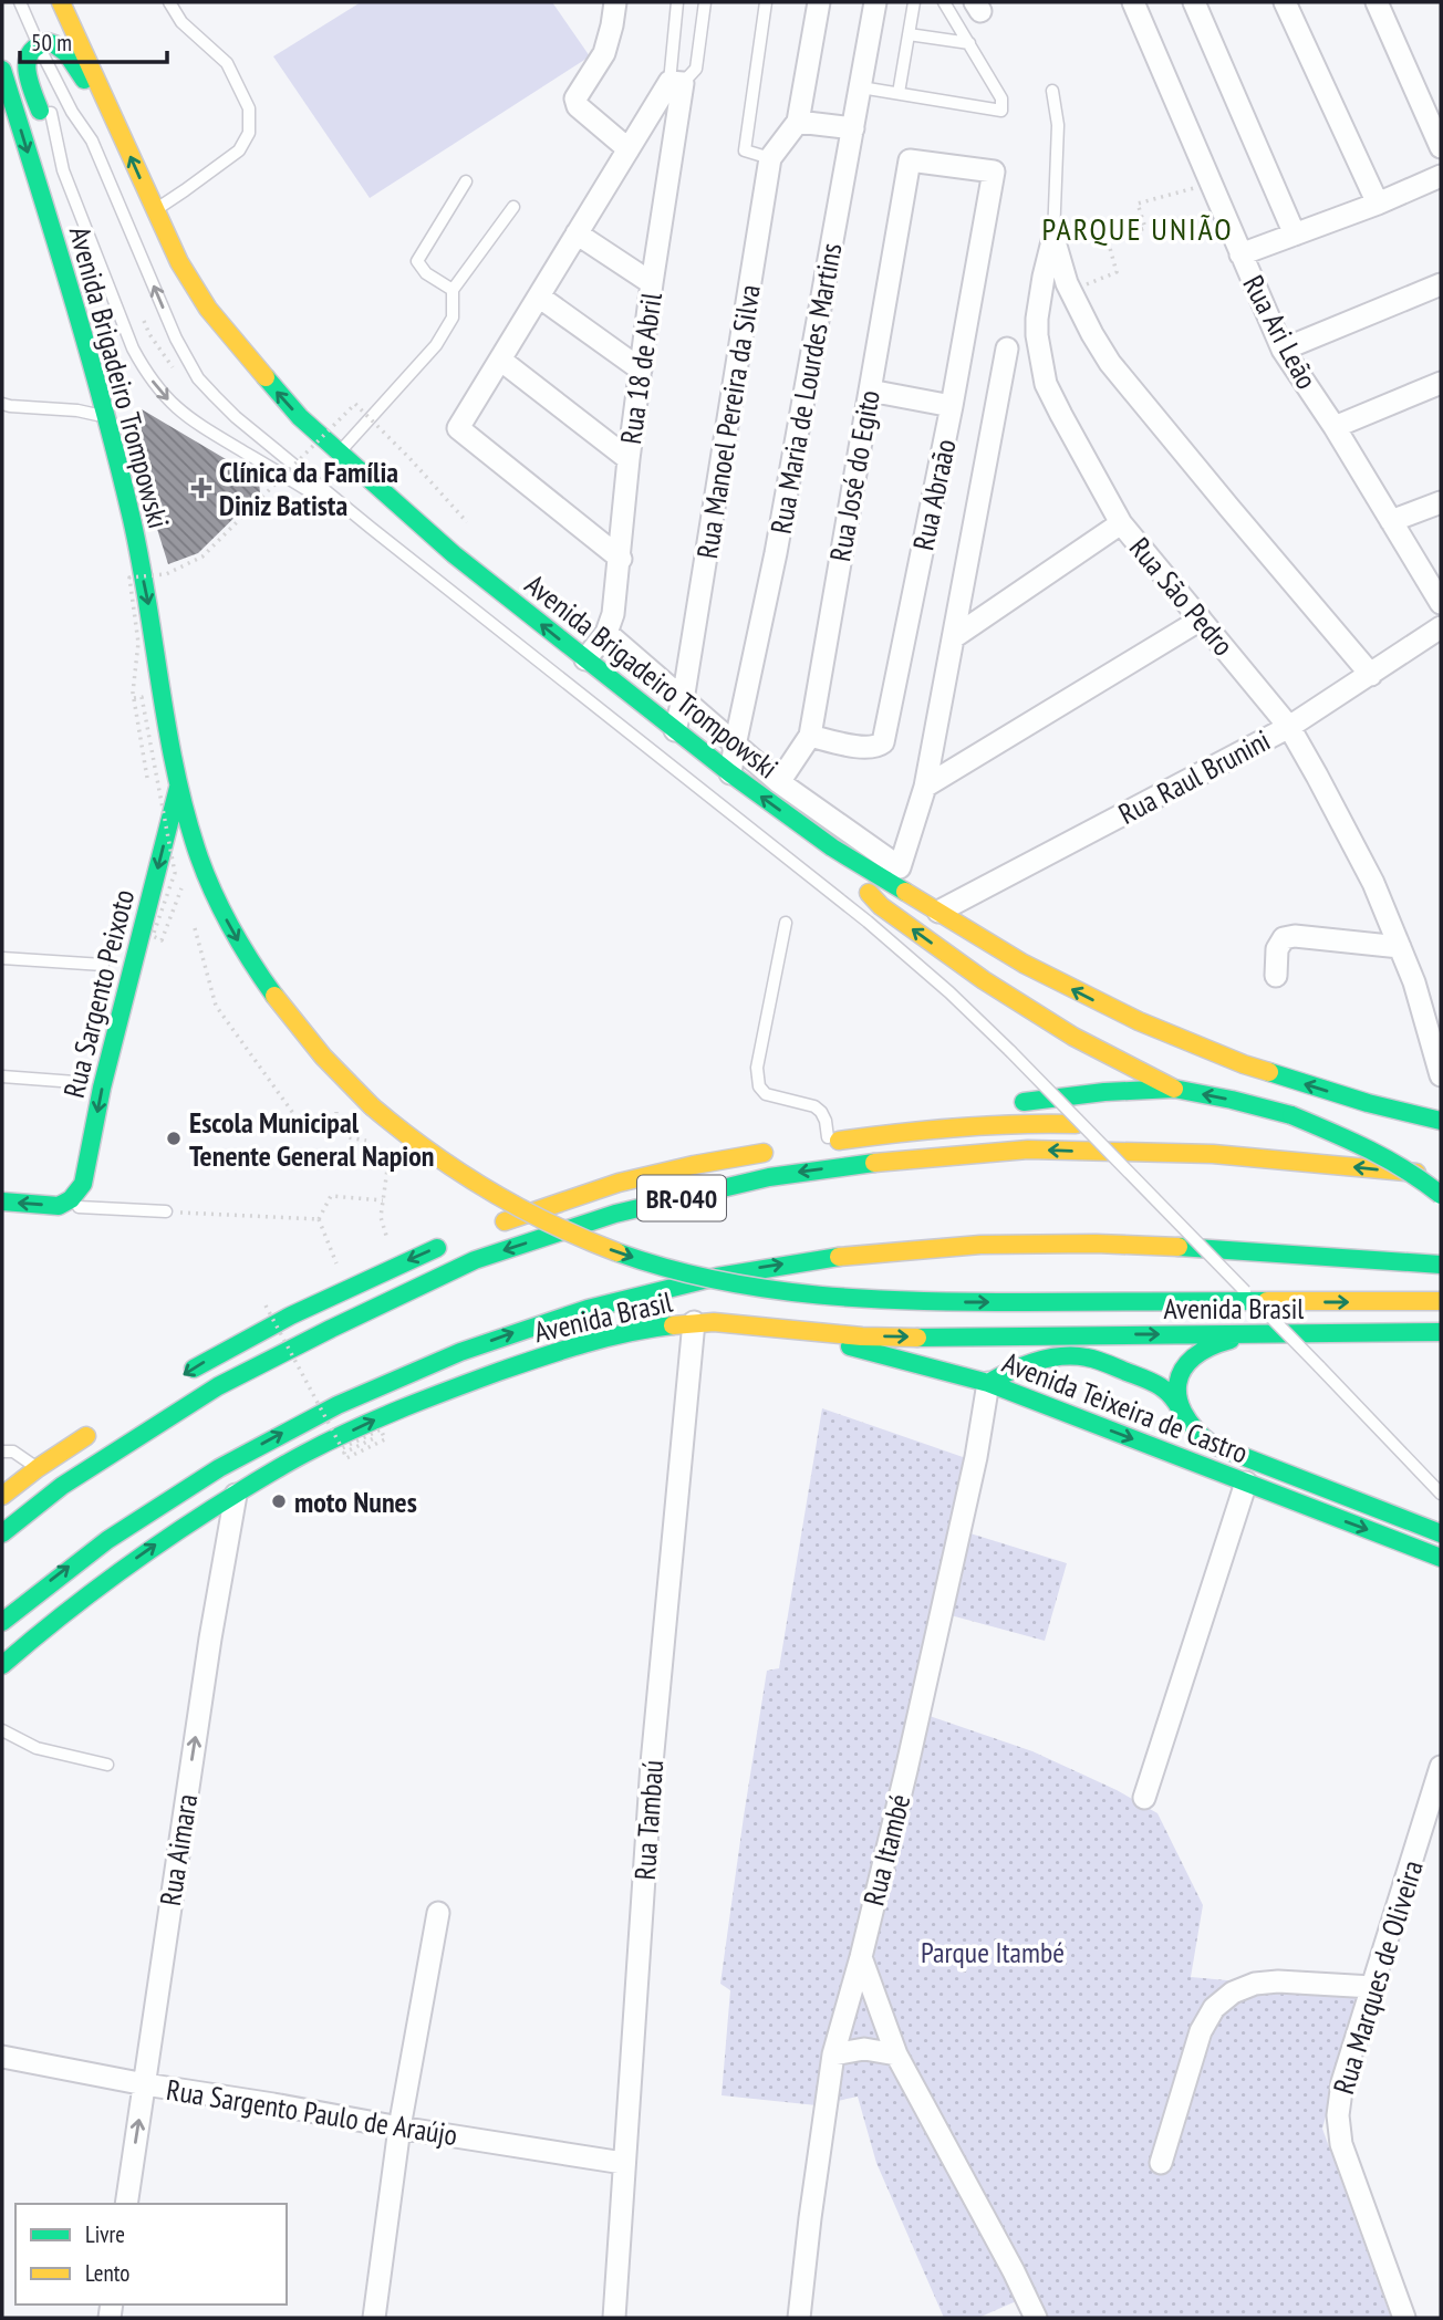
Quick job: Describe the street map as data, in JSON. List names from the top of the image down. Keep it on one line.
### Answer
{"streets":{"main road":["Avenida Brigadeiro Trompowski","Rua Sargento Peixoto","BR-040","Avenida Brasil","Avenida Teixeira de Castro"],"street":["Rua Ari Leão","Rua 18 de Abril","Rua Maria de Lourdes Martins","Rua Manoel Pereira da Silva","Rua José do Egito","Rua Abraão","Rua São Pedro","Rua Raul Brunini","Rua Tambaú","Rua Aimara","Rua Itambé","Rua Marques de Oliveira","Rua Sargento Paulo de Araújo"]},"crossings":[["Rua 18 de Abril","Avenida Brigadeiro Trompowski"],["Avenida Brigadeiro Trompowski","Rua Maria de Lourdes Martins"],["Avenida Brigadeiro Trompowski","Rua Manoel Pereira da Silva"],["Avenida Brigadeiro Trompowski","Rua Raul Brunini"],["Avenida Brigadeiro Trompowski","Rua Sargento Peixoto"],["Rua José do Egito","Rua Abraão"],["Rua São Pedro","Rua Raul Brunini"],["Avenida Brasil","Avenida Teixeira de Castro"],["Avenida Brasil","Rua Tambaú"],["Avenida Brasil","Rua Aimara"],["Avenida Teixeira de Castro","Rua Itambé"],["Rua Tambaú","Rua Sargento Paulo de Araújo"],["Rua Aimara","Rua Sargento Paulo de Araújo"]],"one_way":["Rua Sargento Peixoto","Rua Aimara"],"districts":["PARQUE UNIÃO"],"parks":["Parque Itambé"],"places":{"health":["Clínica da Família Diniz Batista"],"other":["Escola Municipal Tenente General Napion","moto Nunes"]},"legend":["Livre","Lento"],"scale_bar":"50 m"}
